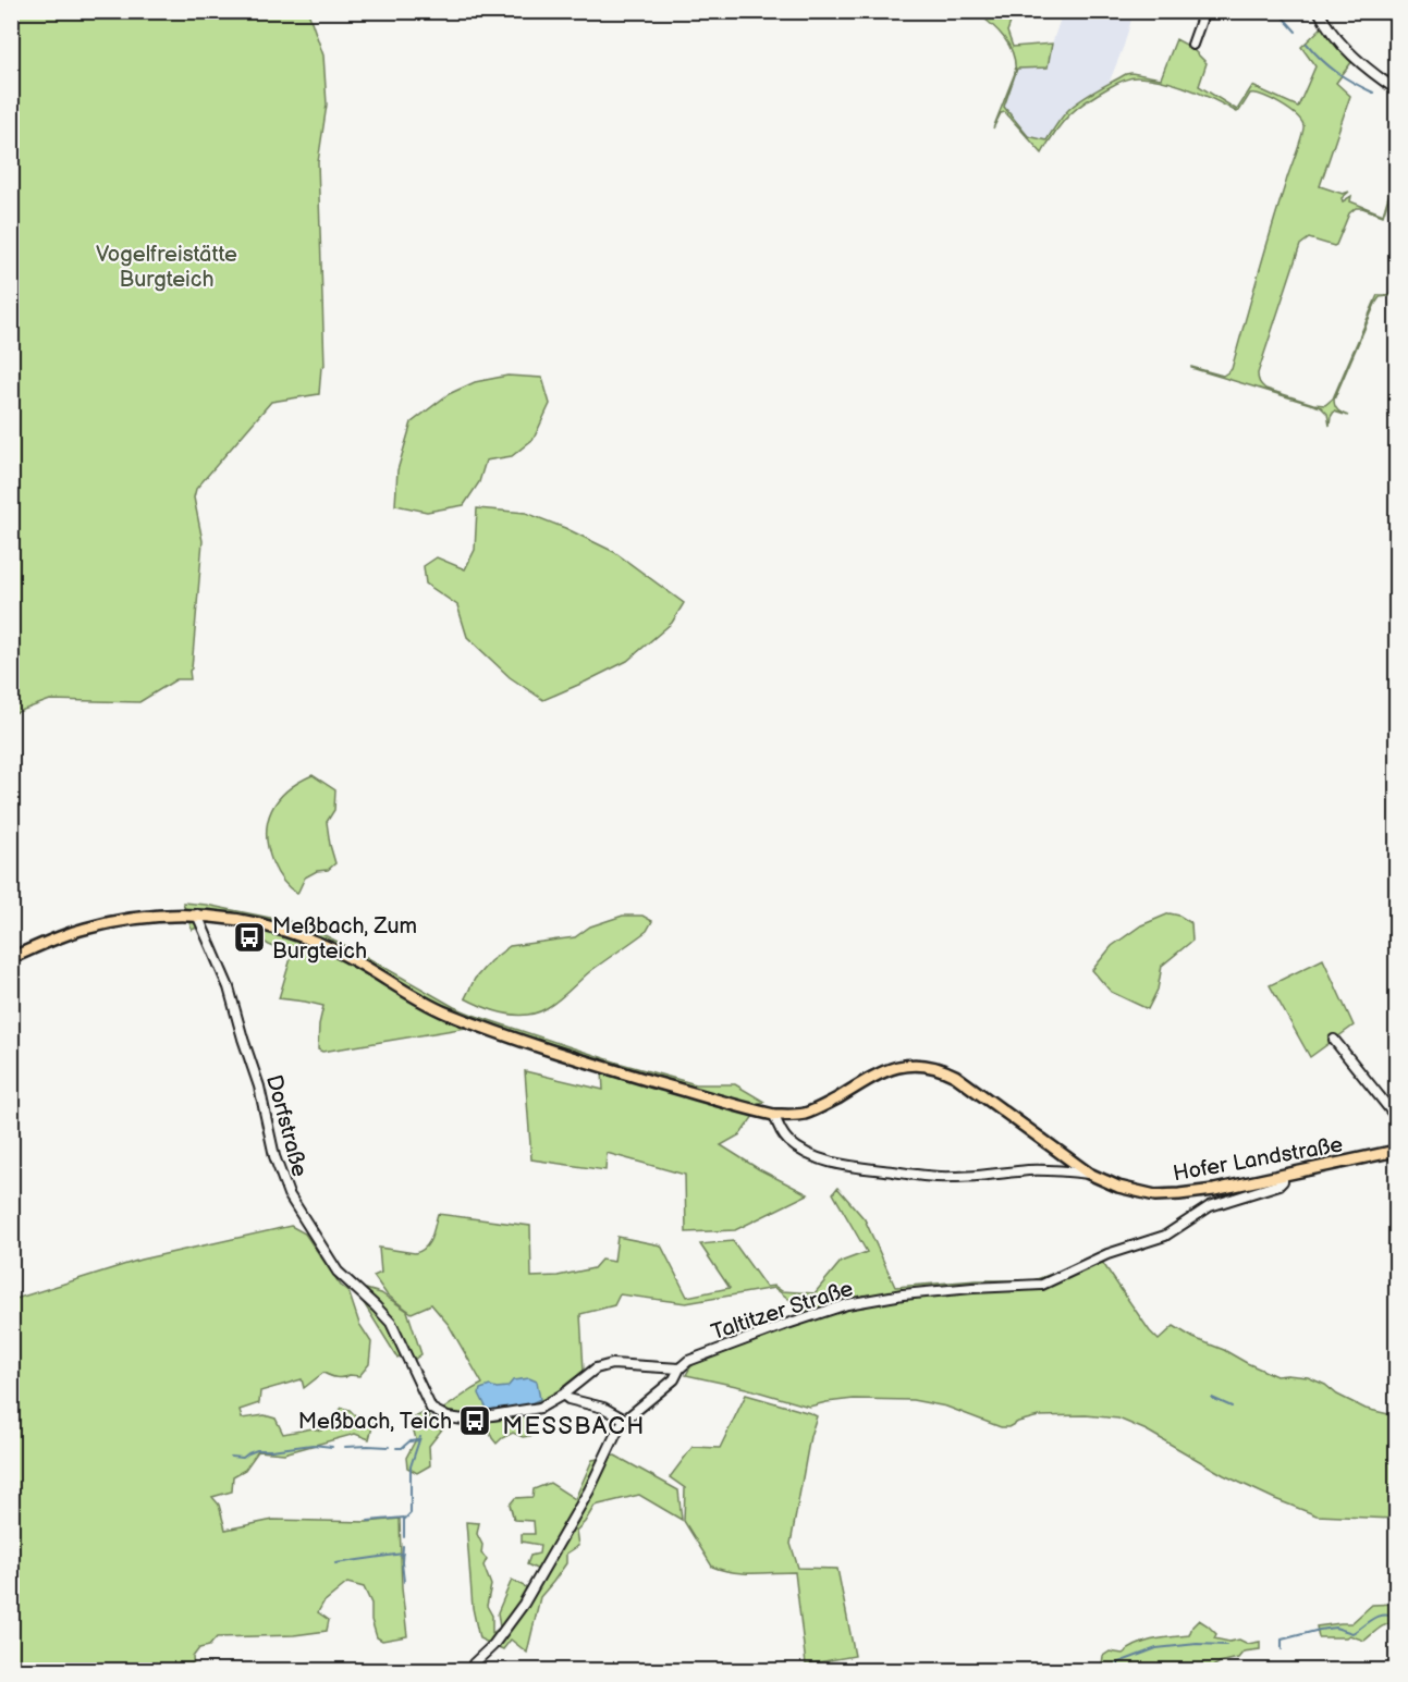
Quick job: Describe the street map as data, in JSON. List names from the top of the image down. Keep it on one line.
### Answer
{"streets":{"main road":["Hofer Landstraße"],"street":["Dorfstraße","Taltitzer Straße"]},"crossings":[["Dorfstraße","Taltitzer Straße"],["Hofer Landstraße","Taltitzer Straße"]],"districts":["MESSBACH"],"parks":["Vogelfreistätte Burgteich"],"places":{"bus stop":["Meßbach, Zum Burgteich","Meßbach, Teich"]}}
